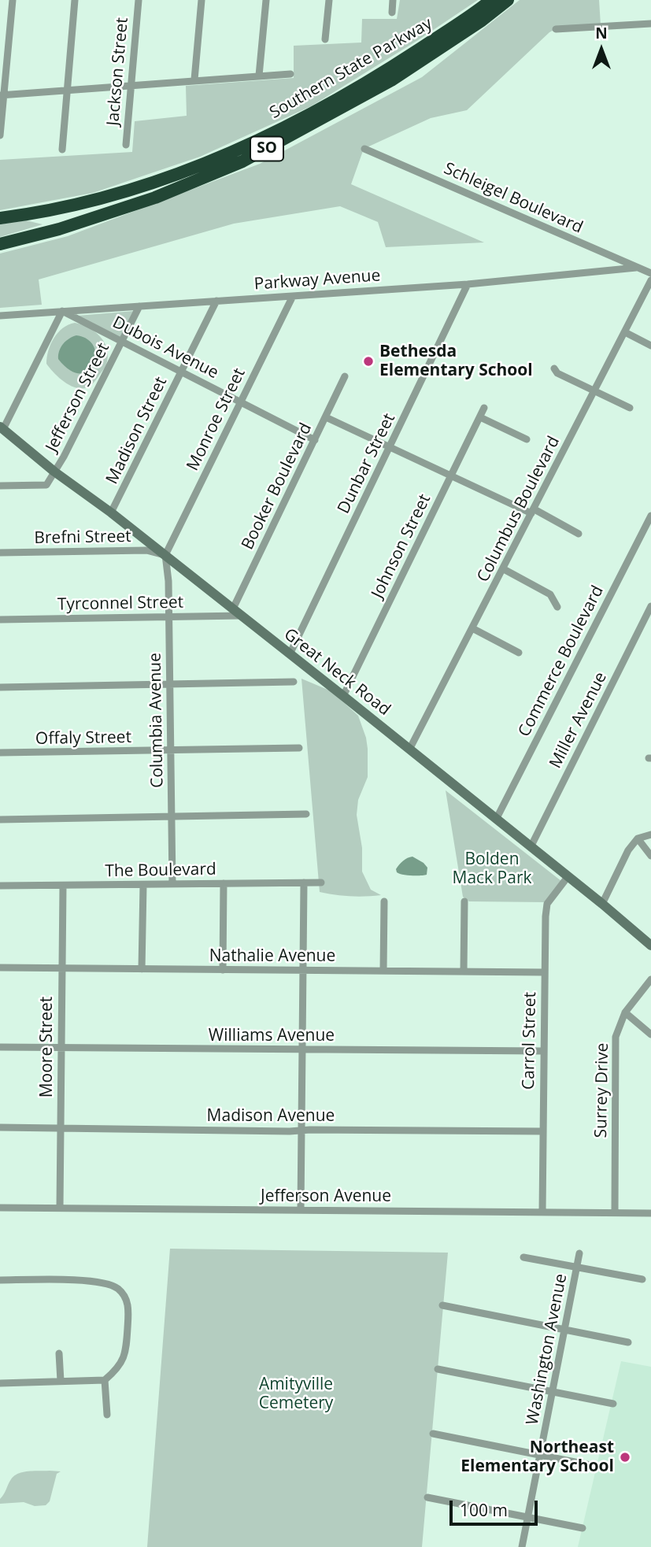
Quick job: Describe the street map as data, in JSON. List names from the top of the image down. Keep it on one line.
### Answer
{"streets":{"highway":["Southern State Parkway","SO"],"main road":["Great Neck Road"],"street":["Jackson Street","Schleigel Boulevard","Parkway Avenue","Dubois Avenue","Jefferson Street","Monroe Street","Madison Street","Dunbar Street","Booker Boulevard","Columbus Boulevard","Brefni Street","Johnson Street","Tyrconnel Street","Commerce Boulevard","Columbia Avenue","Miller Avenue","Offaly Street","The Boulevard","Nathalie Avenue","Williams Avenue","Carrol Street","Moore Street","Surrey Drive","Madison Avenue","Jefferson Avenue","Washington Avenue"]},"crossings":[["Schleigel Boulevard","Parkway Avenue"],["Parkway Avenue","Dubois Avenue"],["Parkway Avenue","Jefferson Street"],["Parkway Avenue","Monroe Street"],["Parkway Avenue","Madison Street"],["Parkway Avenue","Dunbar Street"],["Dubois Avenue","Jefferson Street"],["Dubois Avenue","Monroe Street"],["Dubois Avenue","Madison Street"],["Dubois Avenue","Booker Boulevard"],["Jefferson Street","Great Neck Road"],["Monroe Street","Brefni Street"],["Monroe Street","Great Neck Road"],["Monroe Street","Columbia Avenue"],["Madison Street","Great Neck Road"],["Dunbar Street","Great Neck Road"],["Booker Boulevard","Great Neck Road"],["Columbus Boulevard","Great Neck Road"],["Brefni Street","Great Neck Road"],["Brefni Street","Columbia Avenue"],["Johnson Street","Great Neck Road"],["Tyrconnel Street","Great Neck Road"],["Tyrconnel Street","Columbia Avenue"],["Commerce Boulevard","Great Neck Road"],["Great Neck Road","Columbia Avenue"],["Great Neck Road","Miller Avenue"],["Great Neck Road","Carrol Street"],["Columbia Avenue","Offaly Street"],["Columbia Avenue","The Boulevard"],["The Boulevard","Moore Street"],["Nathalie Avenue","Carrol Street"],["Nathalie Avenue","Moore Street"],["Williams Avenue","Carrol Street"],["Williams Avenue","Moore Street"],["Carrol Street","Madison Avenue"],["Carrol Street","Jefferson Avenue"],["Moore Street","Madison Avenue"],["Moore Street","Jefferson Avenue"],["Surrey Drive","Jefferson Avenue"]],"parks":["Bolden Mack Park","Amityville Cemetery"],"places":["Bethesda Elementary School","Northeast Elementary School"],"scale_bar":"100 m","north":"top"}
